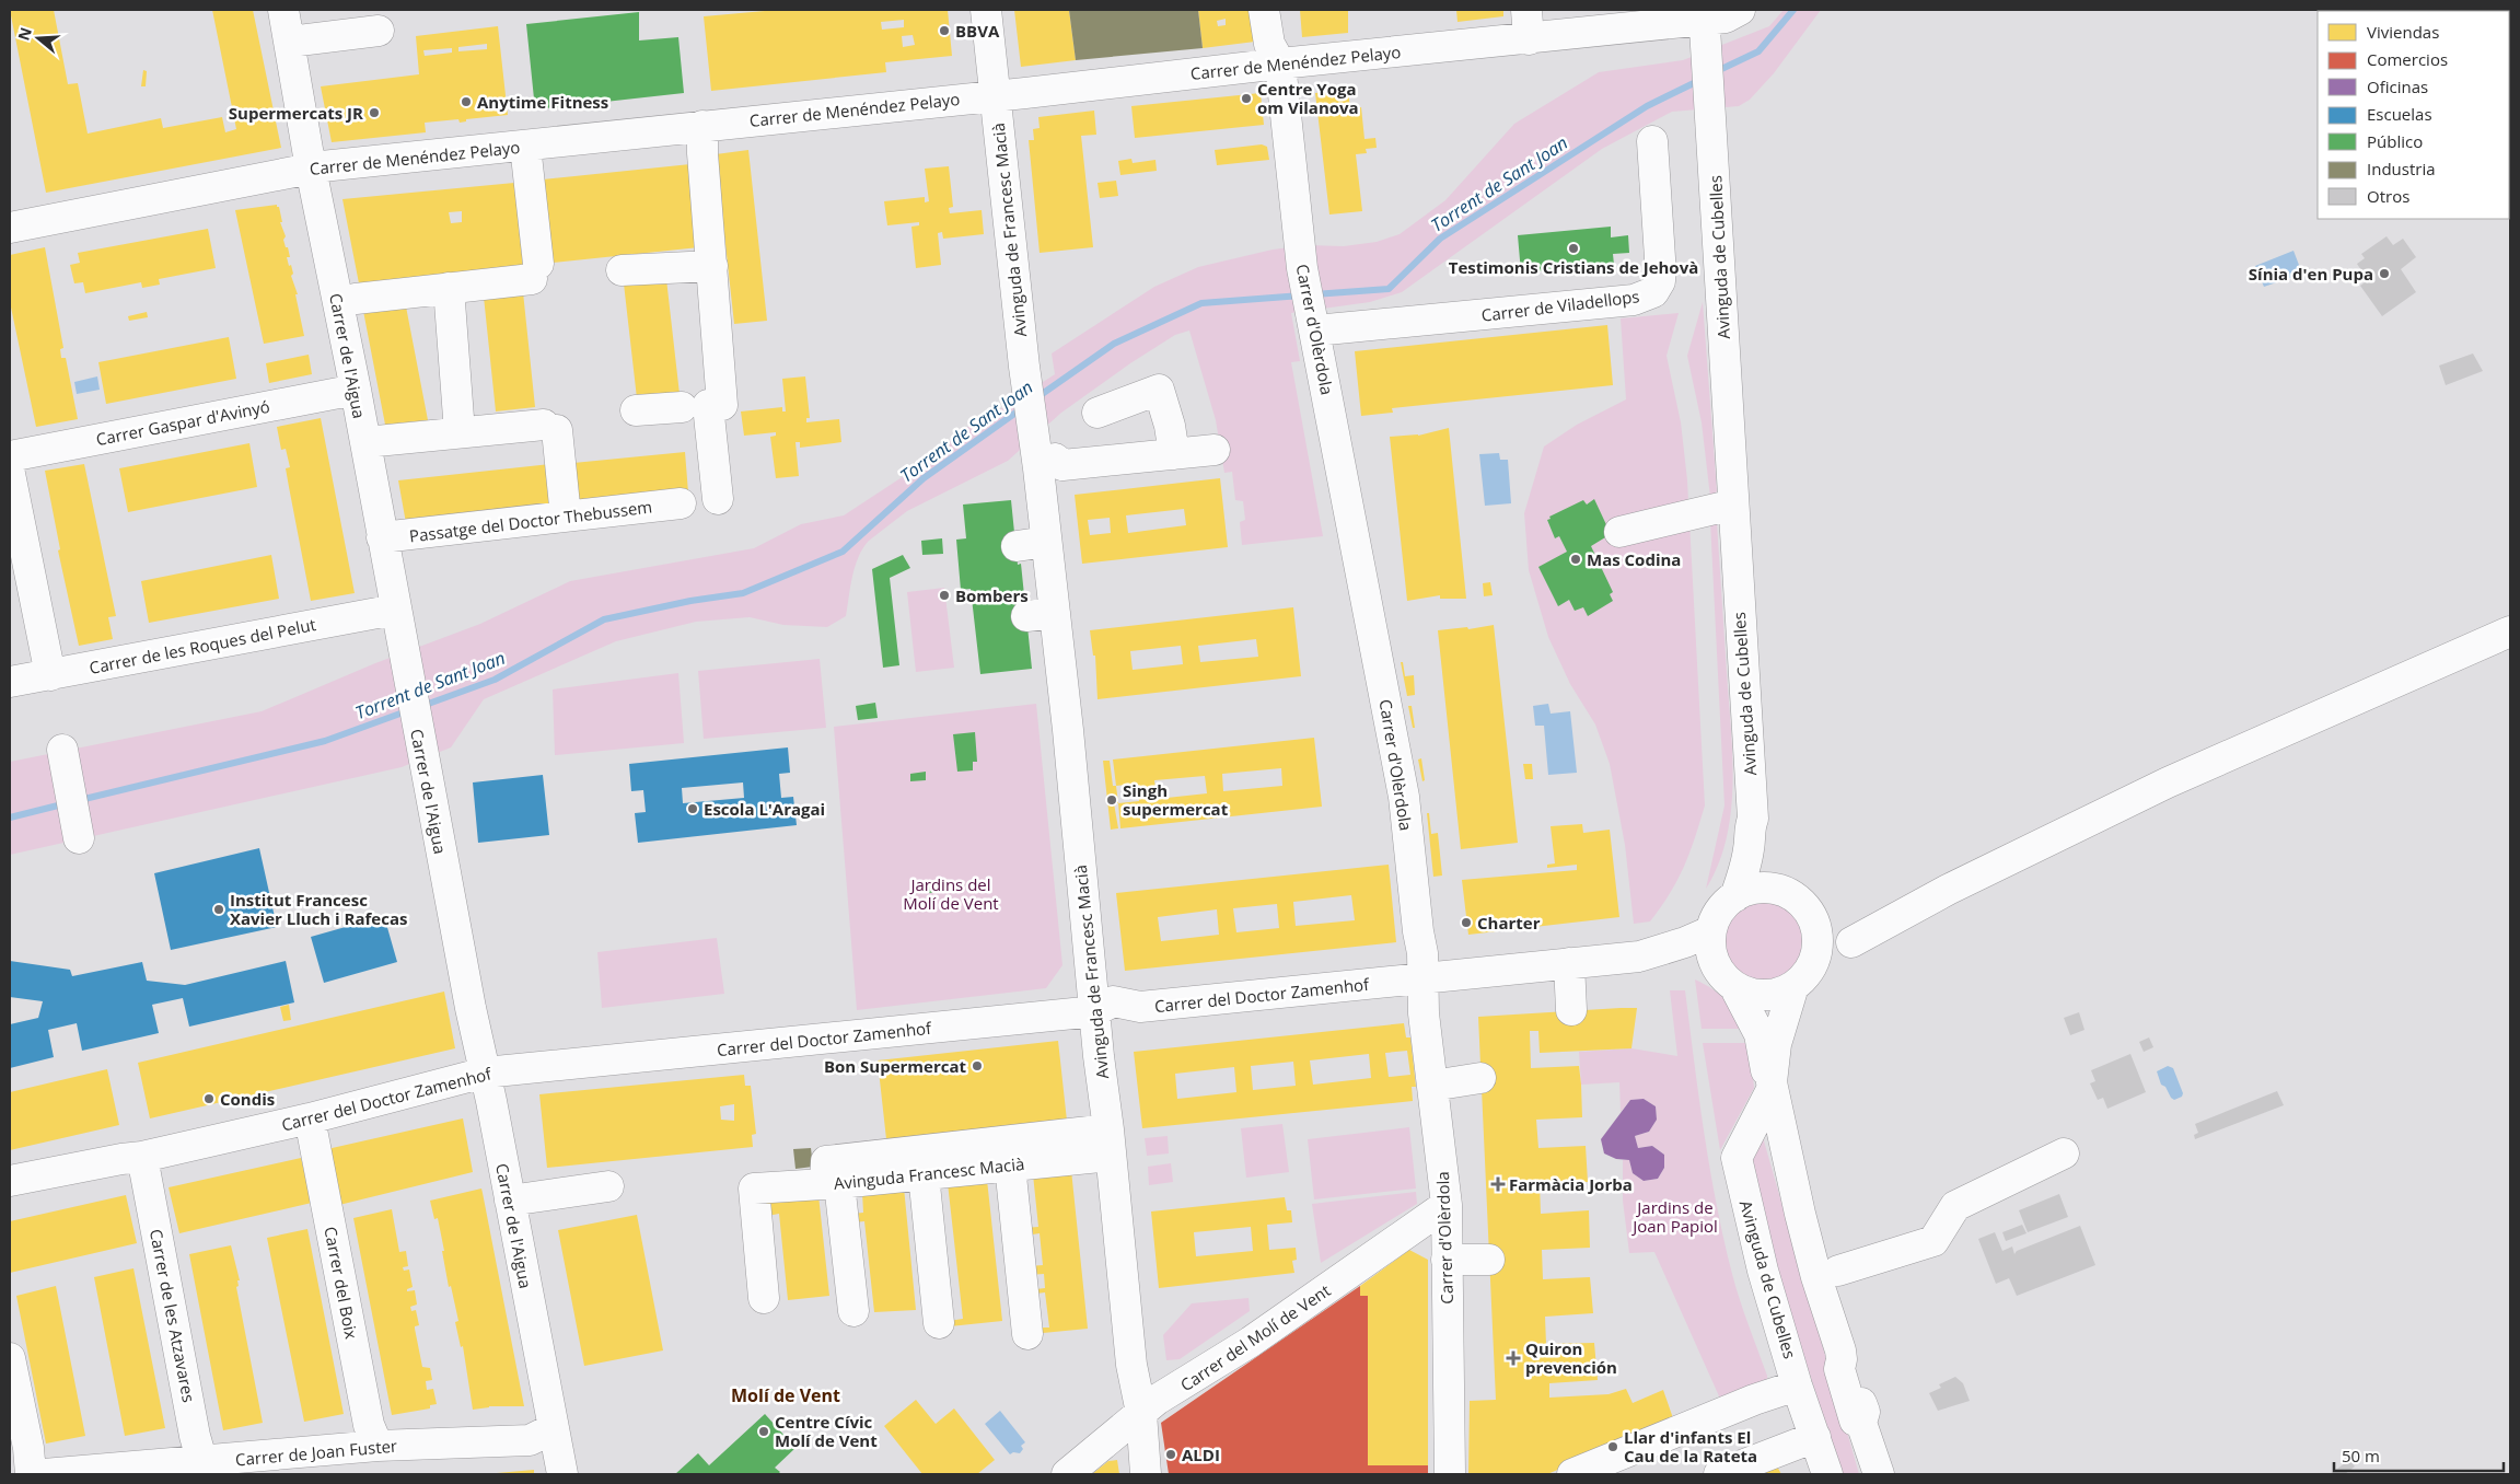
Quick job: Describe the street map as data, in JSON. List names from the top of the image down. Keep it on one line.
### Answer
{"streets":{"street":["Carrer de Menéndez Pelayo","Avinguda de Francesc Macià","Avinguda de Cubelles","Carrer de Viladellops","Carrer d'Olèrdola","Carrer de l'Aigua","Carrer Gaspar d'Avinyó","Passatge del Doctor Thebussem","Carrer de les Roques del Pelut","Carrer del Doctor Zamenhof","Avinguda Francesc Macià","Carrer del Boix","Carrer de les Atzavares","Carrer del Molí de Vent","Carrer de Joan Fuster"]},"crossings":[["Carrer de Menéndez Pelayo","Avinguda de Francesc Macià"],["Carrer de Menéndez Pelayo","Avinguda de Cubelles"],["Carrer de Menéndez Pelayo","Carrer d'Olèrdola"],["Carrer de Menéndez Pelayo","Carrer de l'Aigua"],["Avinguda de Francesc Macià","Carrer del Doctor Zamenhof"],["Avinguda de Francesc Macià","Avinguda Francesc Macià"],["Avinguda de Francesc Macià","Carrer del Molí de Vent"],["Carrer de Viladellops","Carrer d'Olèrdola"],["Carrer d'Olèrdola","Carrer del Doctor Zamenhof"],["Carrer d'Olèrdola","Carrer del Molí de Vent"],["Carrer de l'Aigua","Carrer Gaspar d'Avinyó"],["Carrer de l'Aigua","Passatge del Doctor Thebussem"],["Carrer de l'Aigua","Carrer de les Roques del Pelut"],["Carrer de l'Aigua","Carrer del Doctor Zamenhof"],["Carrer de l'Aigua","Carrer de Joan Fuster"],["Carrer del Doctor Zamenhof","Carrer del Boix"],["Carrer del Doctor Zamenhof","Carrer de les Atzavares"],["Carrer del Boix","Carrer de Joan Fuster"],["Carrer de les Atzavares","Carrer de Joan Fuster"]],"districts":["Molí de Vent"],"water":["Torrent de Sant Joan"],"parks":["Jardins del Molí de Vent","Jardins de Joan Papiol"],"places":{"other":["BBVA","Centre Yoga om Vilanova","Anytime Fitness","Supermercats JR","Testimonis Cristians de Jehovà","Sínia d'en Pupa","Mas Codina","Bombers","Singh supermercat","Escola L'Aragai","Institut Francesc Xavier Lluch i Rafecas","Charter","Bon Supermercat","Condis","Centre Cívic Molí de Vent","Llar d'infants El Cau de la Rateta","ALDI"],"health":["Farmàcia Jorba","Quiron prevención"]},"legend":["Viviendas","Comercios","Oficinas","Escuelas","Público","Industria","Otros"],"scale_bar":"50 m","north":"left"}
